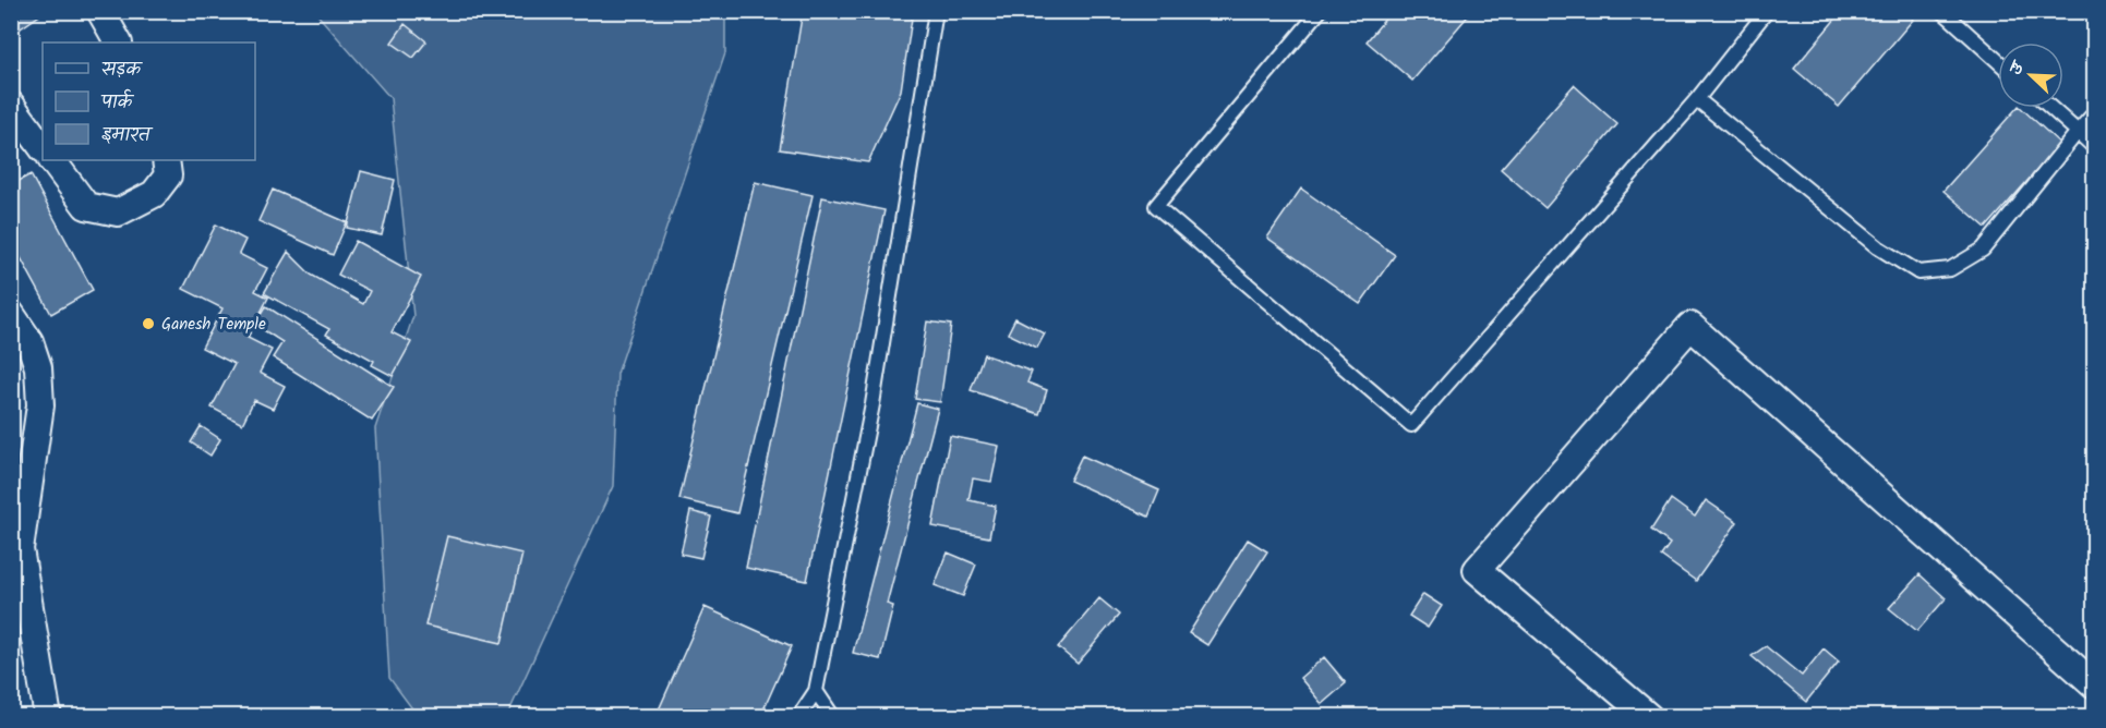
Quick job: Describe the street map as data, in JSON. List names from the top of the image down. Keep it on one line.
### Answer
{"places":["Ganesh Temple"],"legend":["सड़क","पार्क","इमारत"],"north":"top left"}
